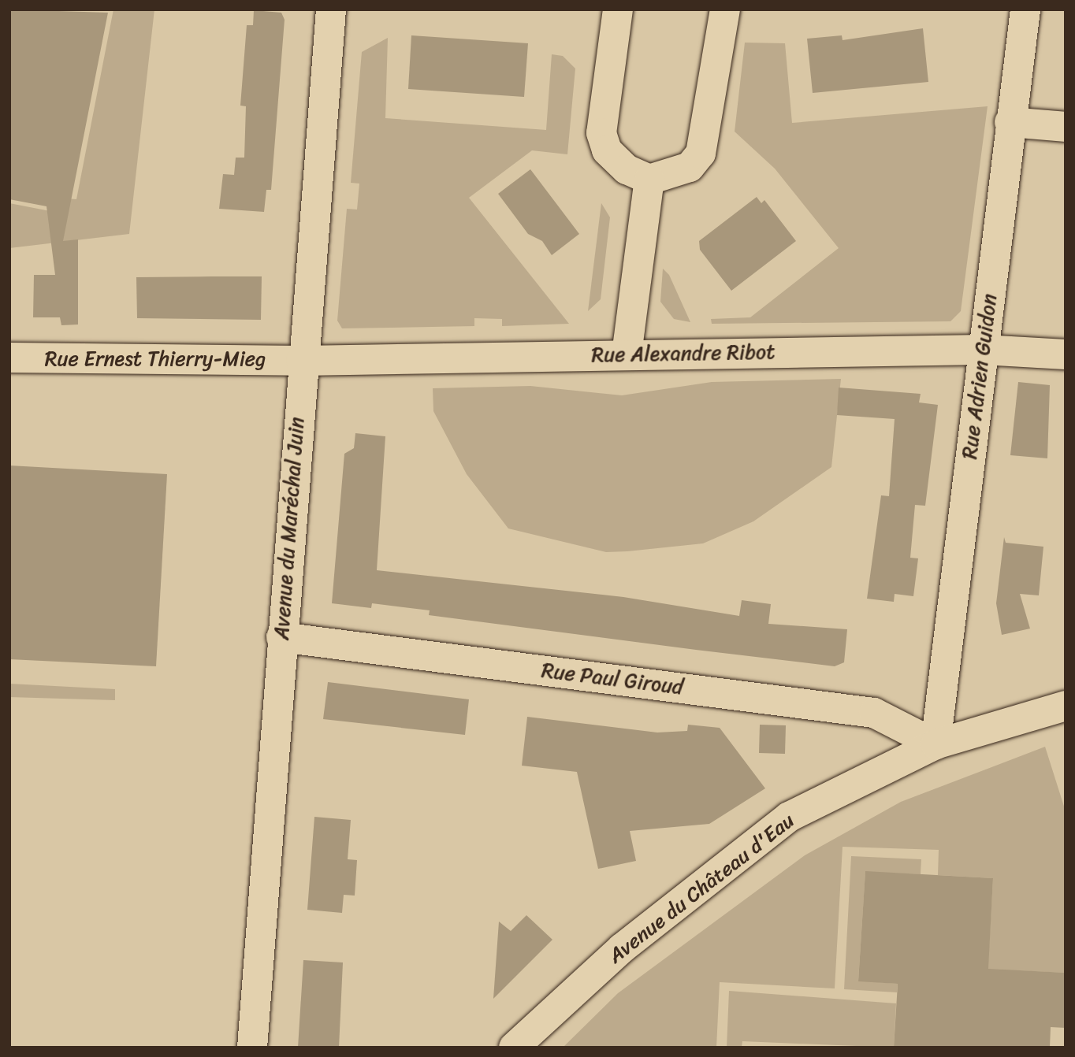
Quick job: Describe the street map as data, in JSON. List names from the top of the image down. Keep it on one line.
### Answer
{"streets":{"street":["Rue Alexandre Ribot","Rue Ernest Thierry-Mieg","Rue Adrien Guidon","Avenue du Maréchal Juin","Rue Paul Giroud","Avenue du Château d'Eau"]},"crossings":[["Rue Alexandre Ribot","Rue Ernest Thierry-Mieg"],["Rue Alexandre Ribot","Rue Adrien Guidon"],["Rue Alexandre Ribot","Avenue du Maréchal Juin"],["Rue Ernest Thierry-Mieg","Avenue du Maréchal Juin"],["Rue Adrien Guidon","Rue Paul Giroud"],["Rue Adrien Guidon","Avenue du Château d'Eau"],["Avenue du Maréchal Juin","Rue Paul Giroud"],["Rue Paul Giroud","Avenue du Château d'Eau"]]}
